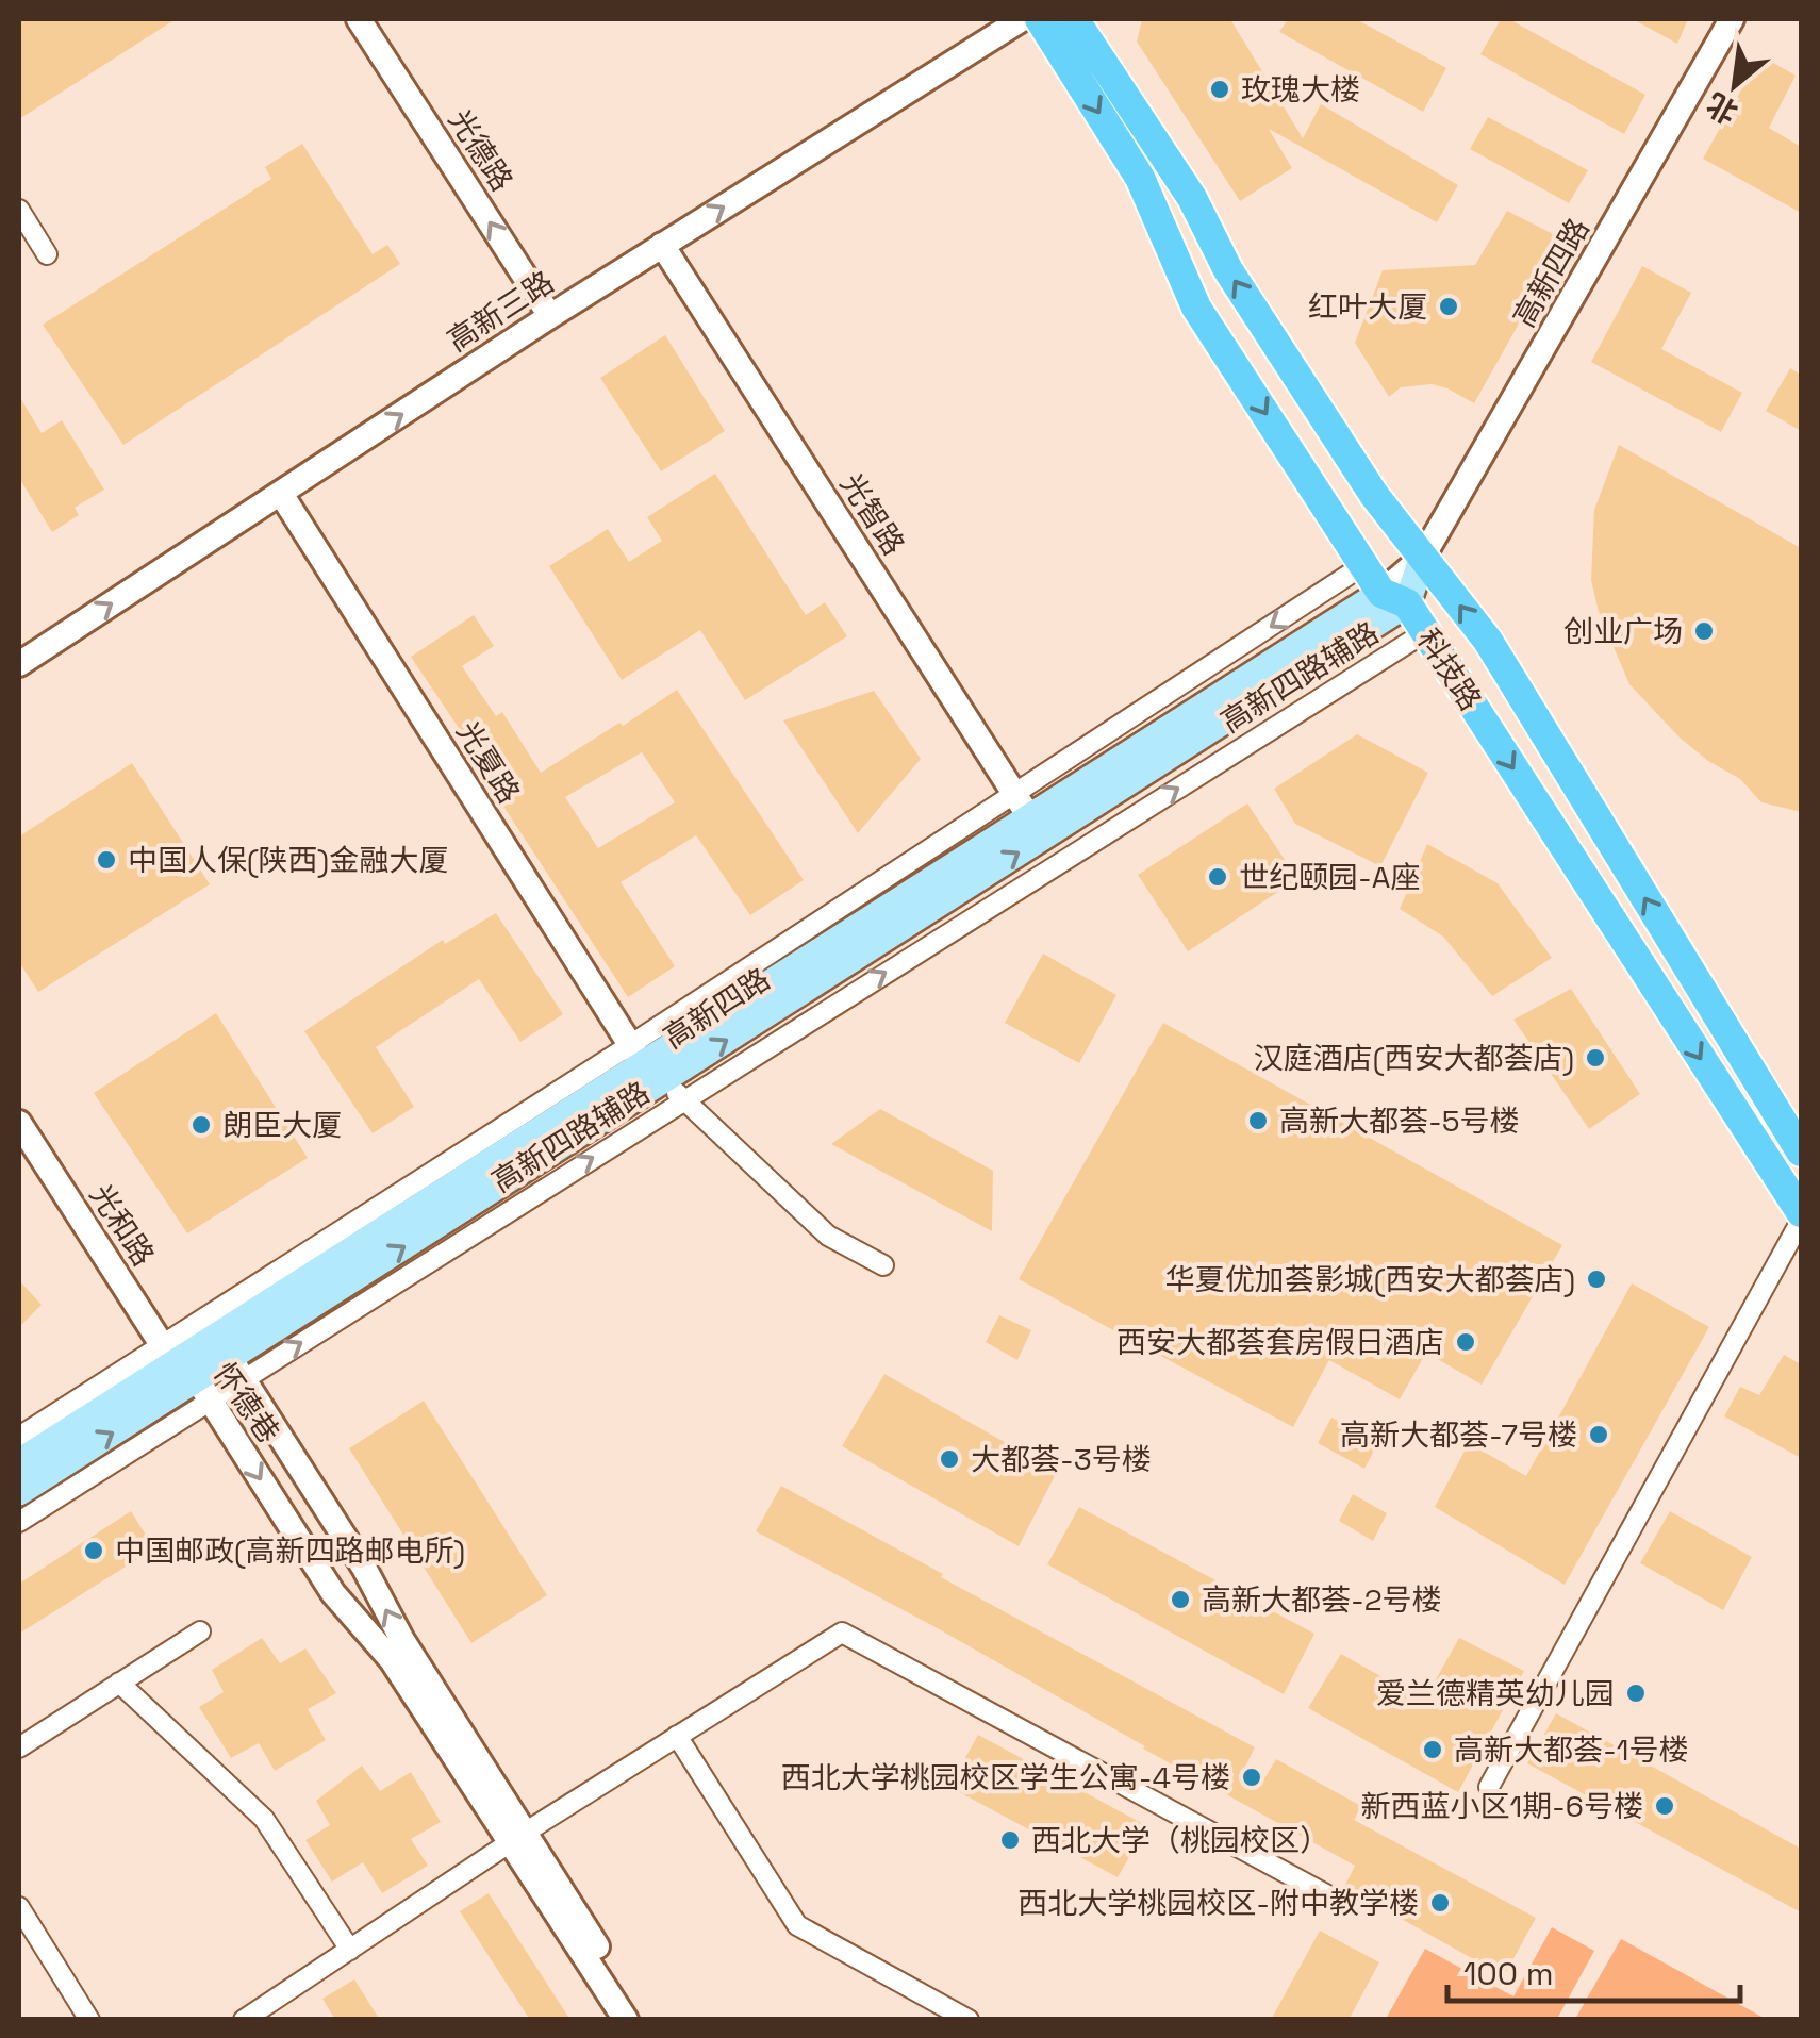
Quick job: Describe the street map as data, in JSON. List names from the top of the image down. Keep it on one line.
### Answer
{"streets":{"main road":["高新四路","科技路"],"street":["光德路","高新三路","光智路","高新四路辅路","光夏路","光和路","怀德巷"]},"crossings":[["光德路","高新三路"],["高新四路","光智路"],["高新四路","科技路"],["高新四路","高新四路辅路"],["高新四路","光夏路"],["高新四路","光和路"],["高新四路","怀德巷"],["高新三路","光智路"],["高新三路","光夏路"],["光智路","高新四路辅路"],["科技路","高新四路辅路"],["高新四路辅路","光夏路"],["光和路","怀德巷"]],"one_way":["光德路","高新四路","高新三路"],"places":["玫瑰大楼","红叶大厦","创业广场","中国人保(陕西)金融大厦","世纪颐园-A座","汉庭酒店(西安大都荟店)","高新大都荟-5号楼","朗臣大厦","华夏优加荟影城(西安大都荟店)","西安大都荟套房假日酒店","高新大都荟-7号楼","大都荟-3号楼","中国邮政(高新四路邮电所)","高新大都荟-2号楼","爱兰德精英幼儿园","高新大都荟-1号楼","西北大学桃园校区学生公寓-4号楼","新西蓝小区1期-6号楼","西北大学（桃园校区）","西北大学桃园校区-附中教学楼"],"scale_bar":"100 m","north":"bottom left"}
